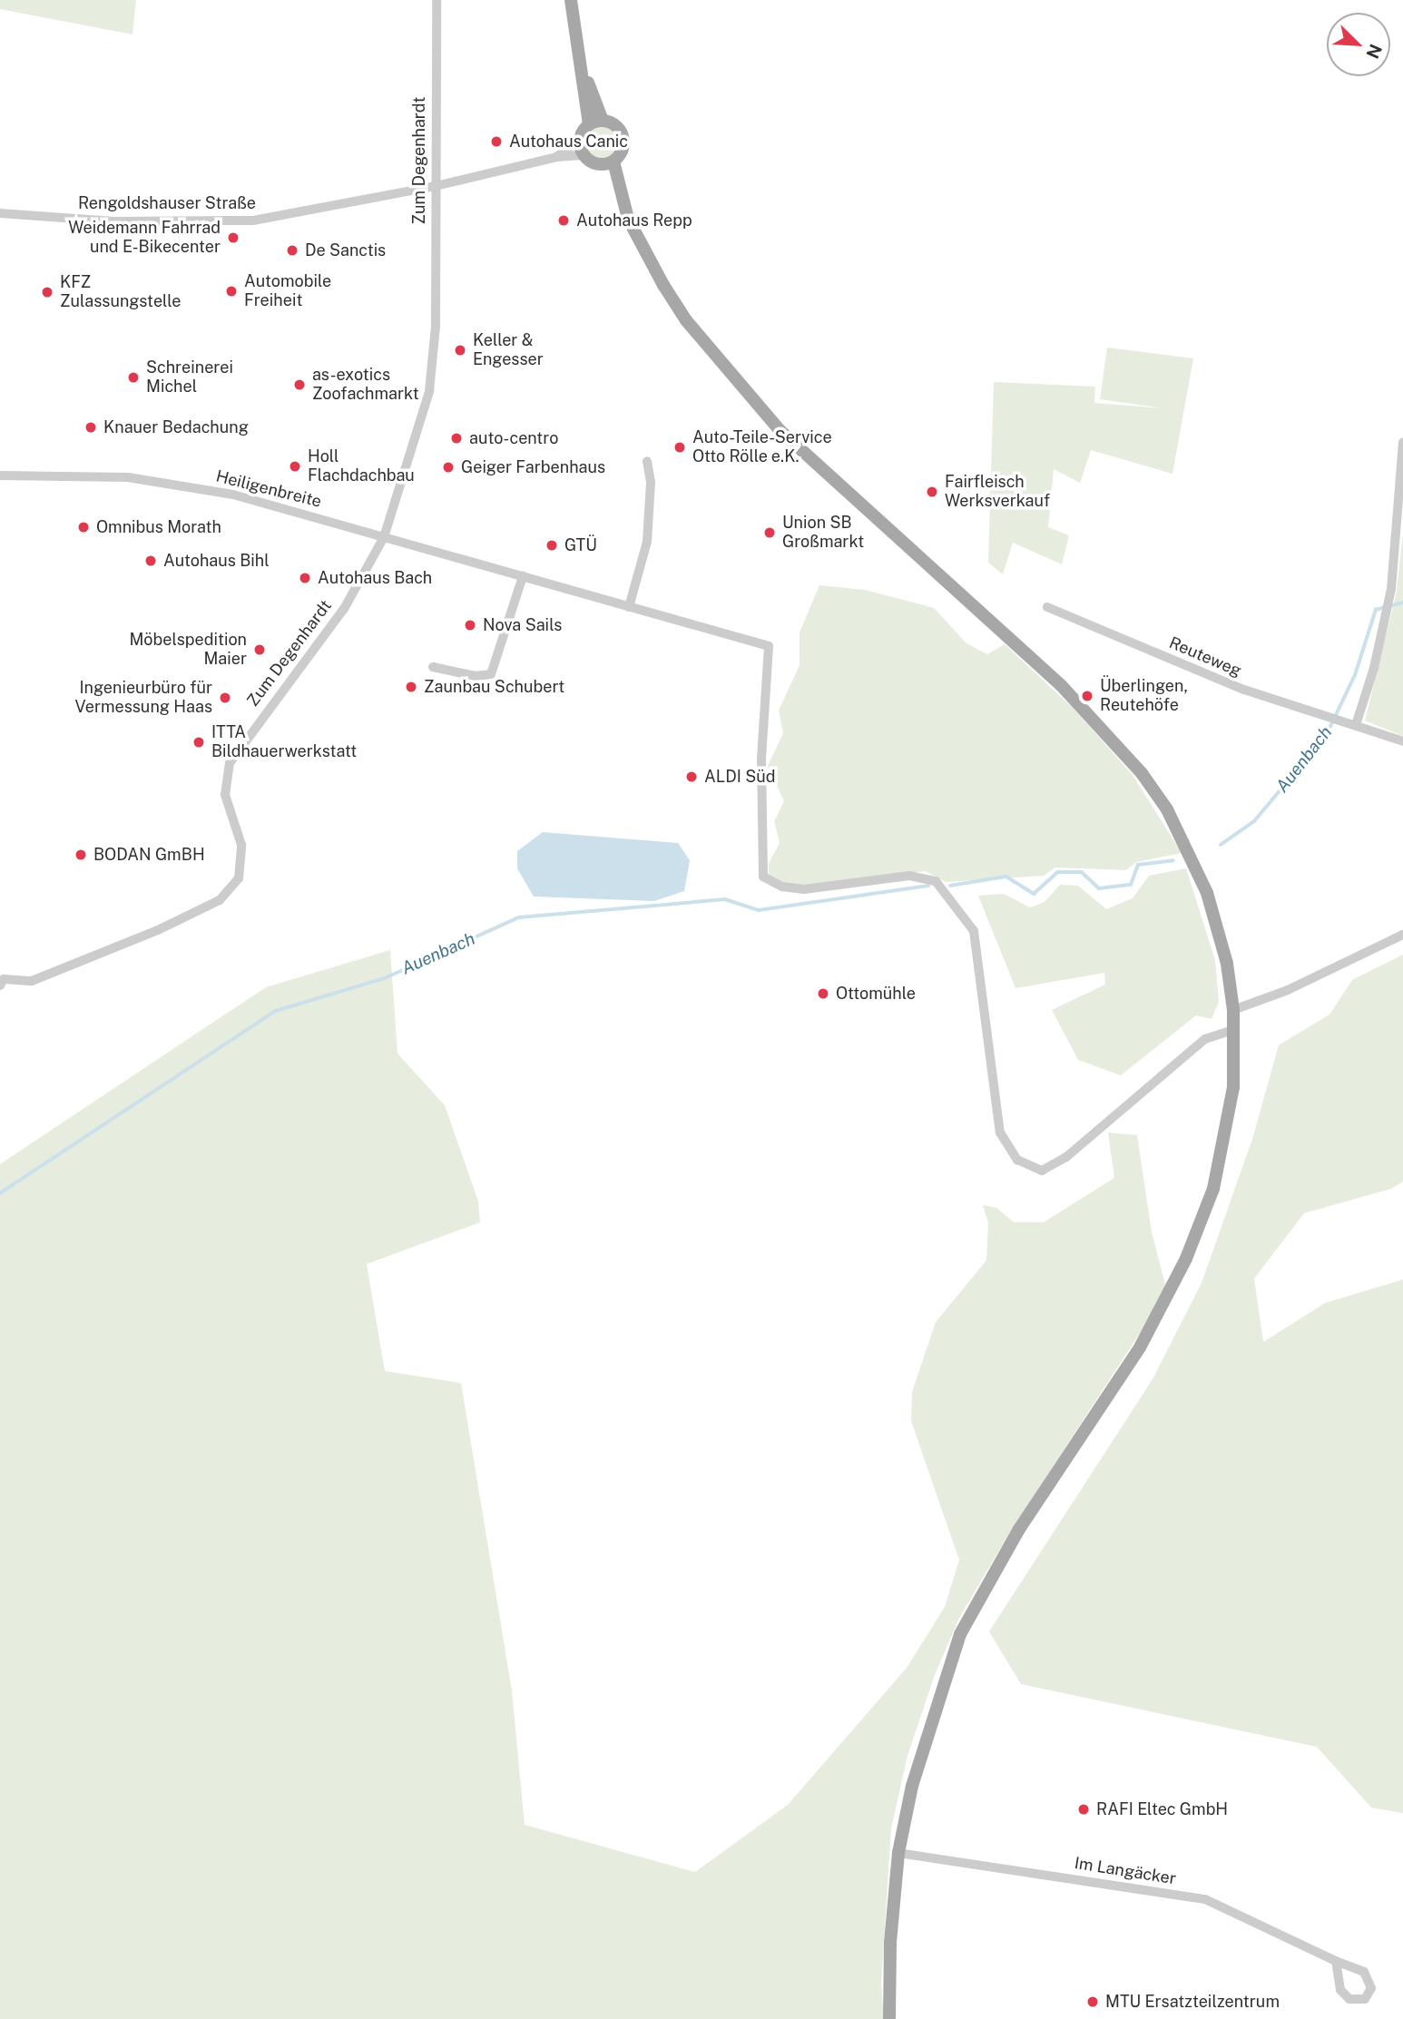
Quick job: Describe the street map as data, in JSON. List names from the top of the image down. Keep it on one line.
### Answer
{"streets":{"street":["Zum Degenhardt","Rengoldshauser Straße","Heiligenbreite","Reuteweg","Im Langäcker"]},"crossings":[["Zum Degenhardt","Rengoldshauser Straße"],["Zum Degenhardt","Heiligenbreite"]],"water":["Auenbach"],"places":["Autohaus Canic","Autohaus Repp","Weidemann Fahrrad und E-Bikecenter","De Sanctis","Automobile Freiheit","KFZ Zulassungstelle","Keller & Engesser","Schreinerei Michel","as-exotics Zoofachmarkt","Knauer Bedachung","auto-centro","Auto-Teile-Service Otto Rölle e.K.","Holl Flachdachbau","Geiger Farbenhaus","Fairfleisch Werksverkauf","Omnibus Morath","Union SB Großmarkt","GTÜ","Autohaus Bihl","Autohaus Bach","Nova Sails","Möbelspedition Maier","Zaunbau Schubert","Überlingen, Reutehöfe","Ingenieurbüro für Vermessung Haas","ITTA Bildhauerwerkstatt","ALDI Süd","BODAN GmBH","Ottomühle","RAFI Eltec GmbH","MTU Ersatzteilzentrum"],"north":"bottom right"}
